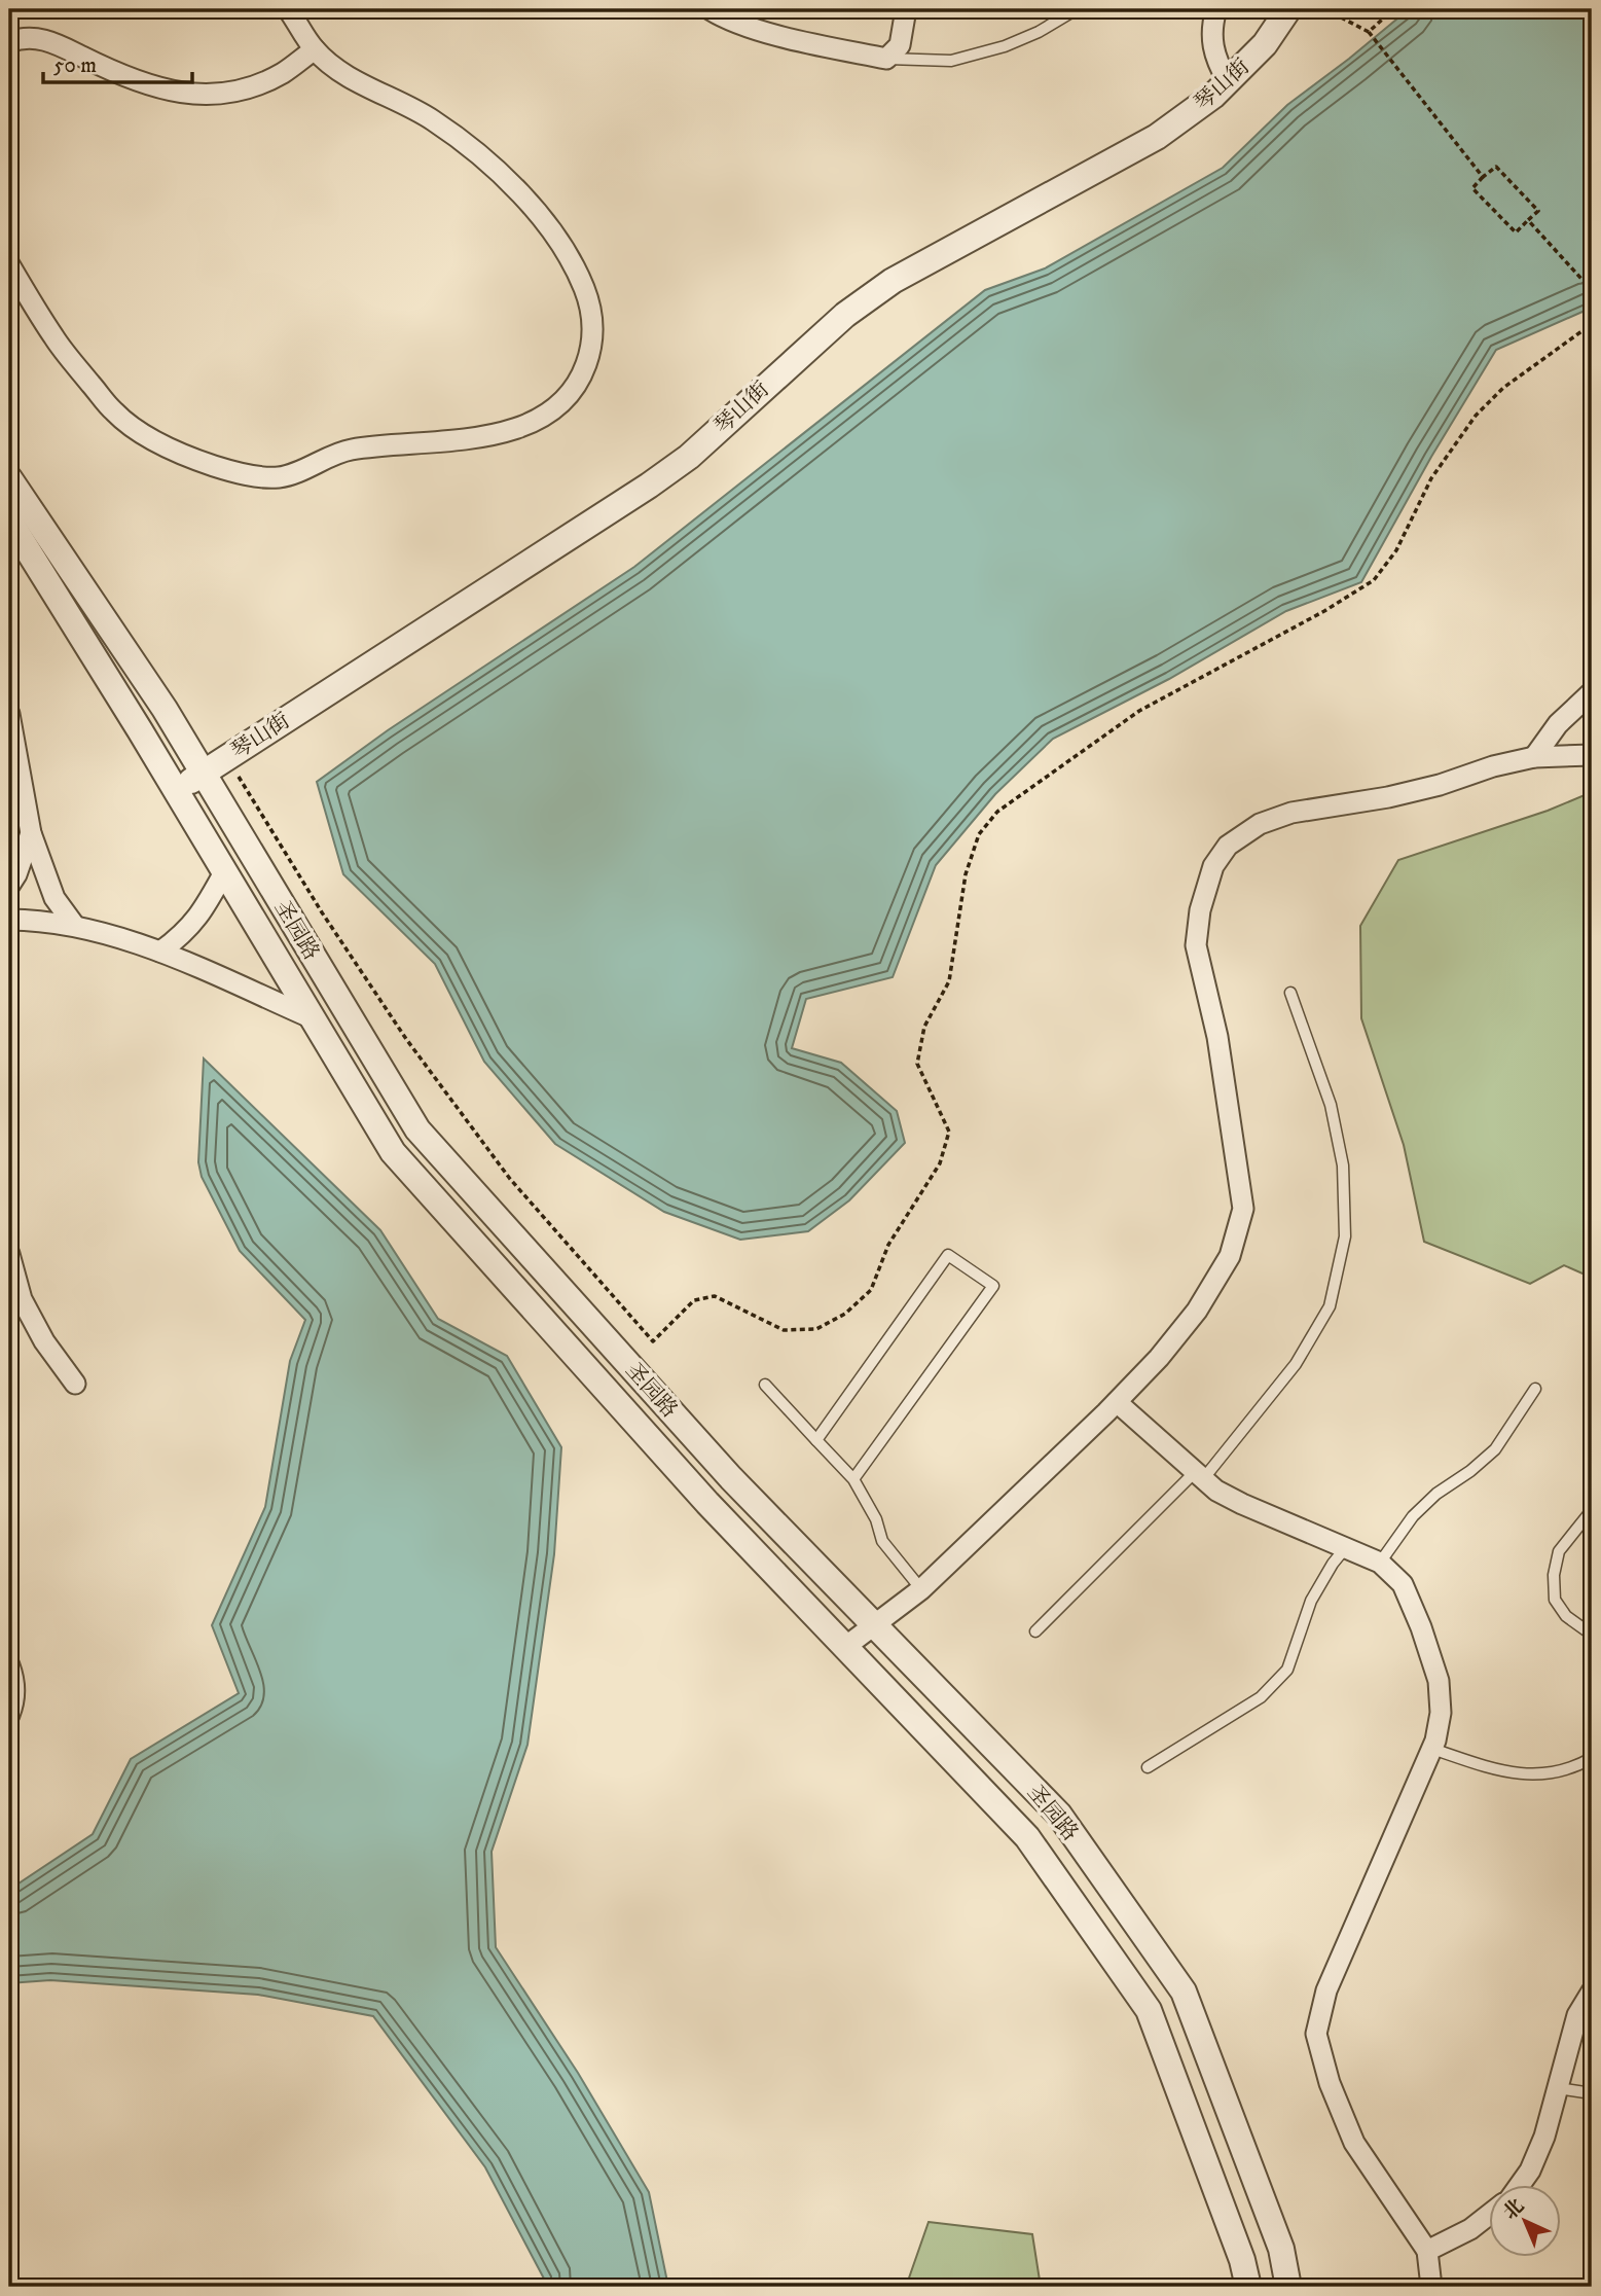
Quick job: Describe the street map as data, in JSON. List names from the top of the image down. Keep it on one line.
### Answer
{"streets":{"street":["琴山街","圣园路"]},"crossings":[["琴山街","圣园路"]],"scale_bar":"50 m","north":"top left"}
